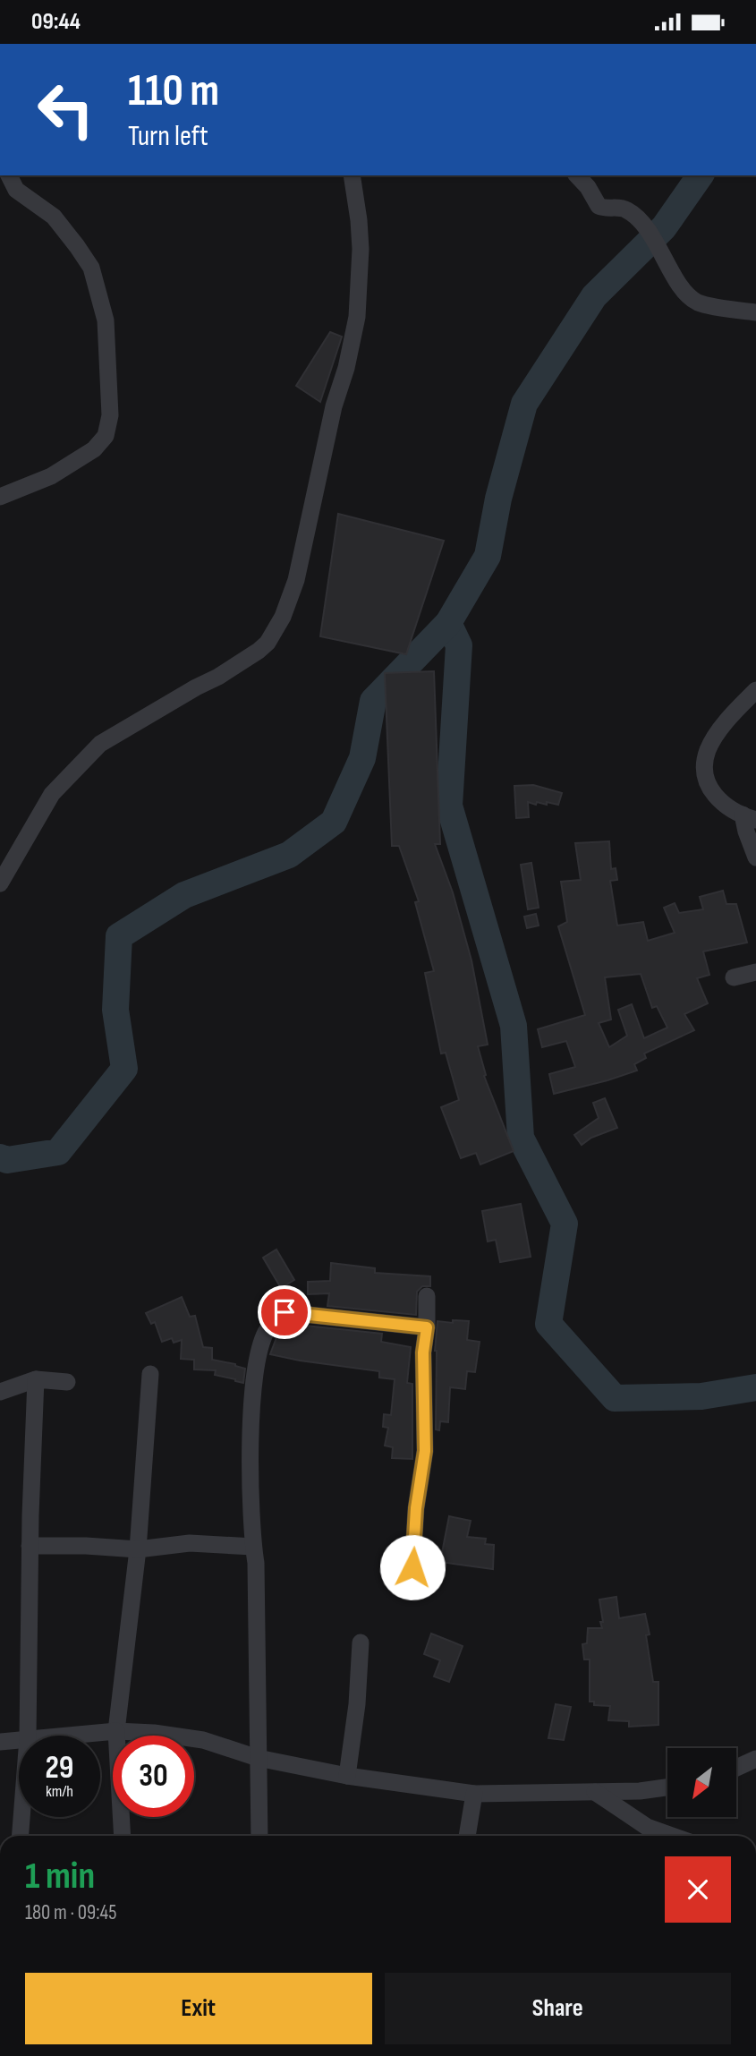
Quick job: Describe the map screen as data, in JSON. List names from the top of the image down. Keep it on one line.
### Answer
{"north":"bottom left","page":{"status":"09:44","turn":["110 m","Turn left"],"speed":"29 km/h","limit":"30","heading":["1 min","180 m · 09:45"],"buttons":["Exit","Share"]}}
